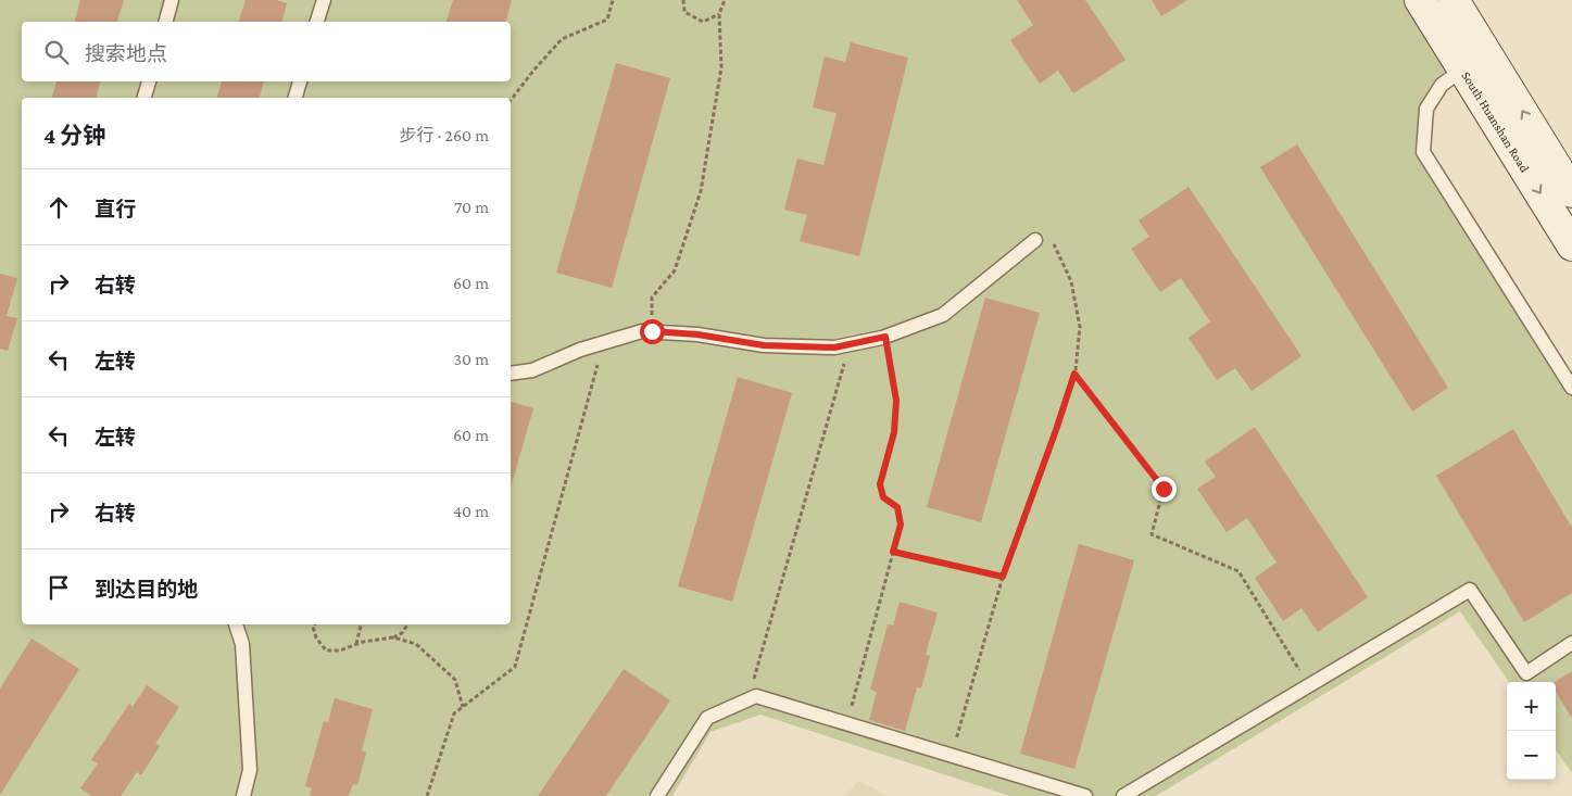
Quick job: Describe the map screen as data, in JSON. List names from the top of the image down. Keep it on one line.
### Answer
{"streets":{"main road":["South Huanshan Road"]},"page":{"search":"搜索地点","heading":["4 分钟","步行 · 260 m"],"list":[["直行","70 m"],["右转","60 m"],["左转","30 m"],["左转","60 m"],["右转","40 m"],"到达目的地"],"map_buttons":["+","−"]}}
